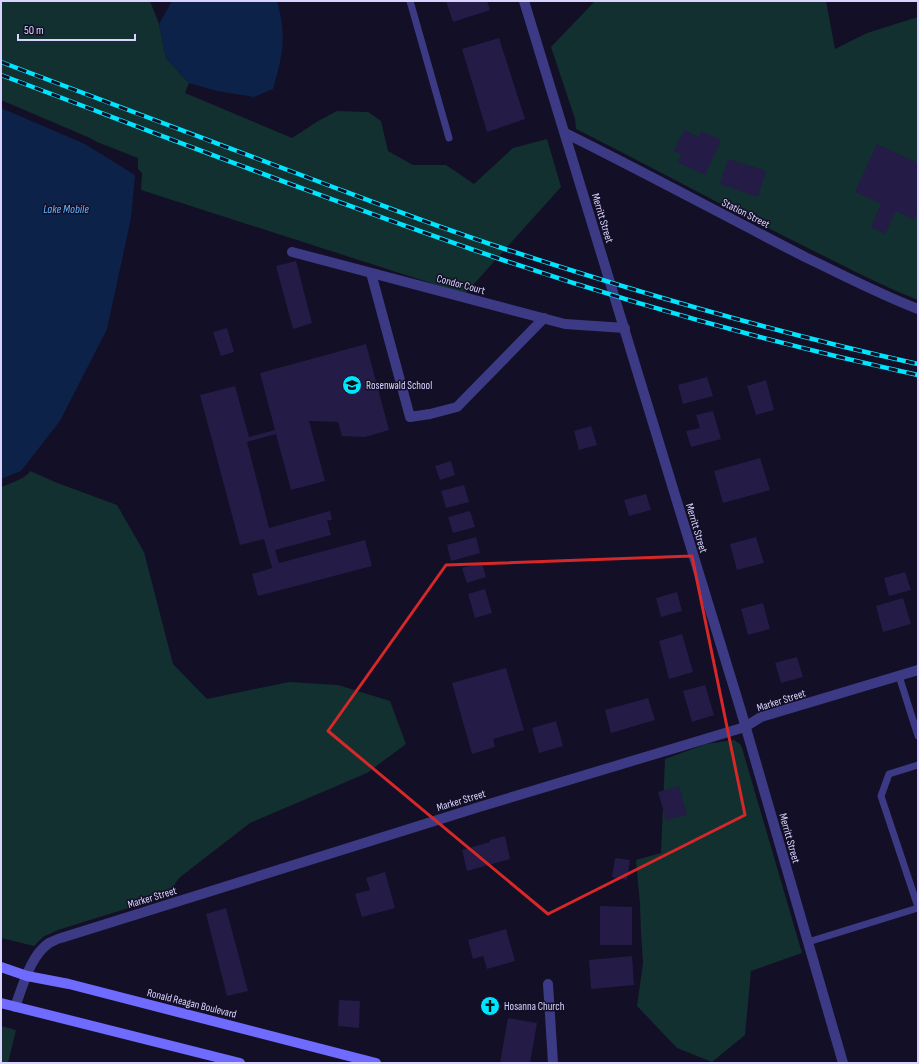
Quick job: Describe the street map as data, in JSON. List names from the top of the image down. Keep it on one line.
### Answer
{"streets":{"main road":["Ronald Reagan Boulevard"],"street":["Station Street","Merritt Street","Condor Court","Marker Street"]},"crossings":[["Station Street","Merritt Street"],["Merritt Street","Condor Court"],["Merritt Street","Marker Street"],["Marker Street","Ronald Reagan Boulevard"]],"water":["Lake Mobile"],"places":{"school or university":["Rosenwald School"],"church":["Hosanna Church"]},"scale_bar":"50 m"}
